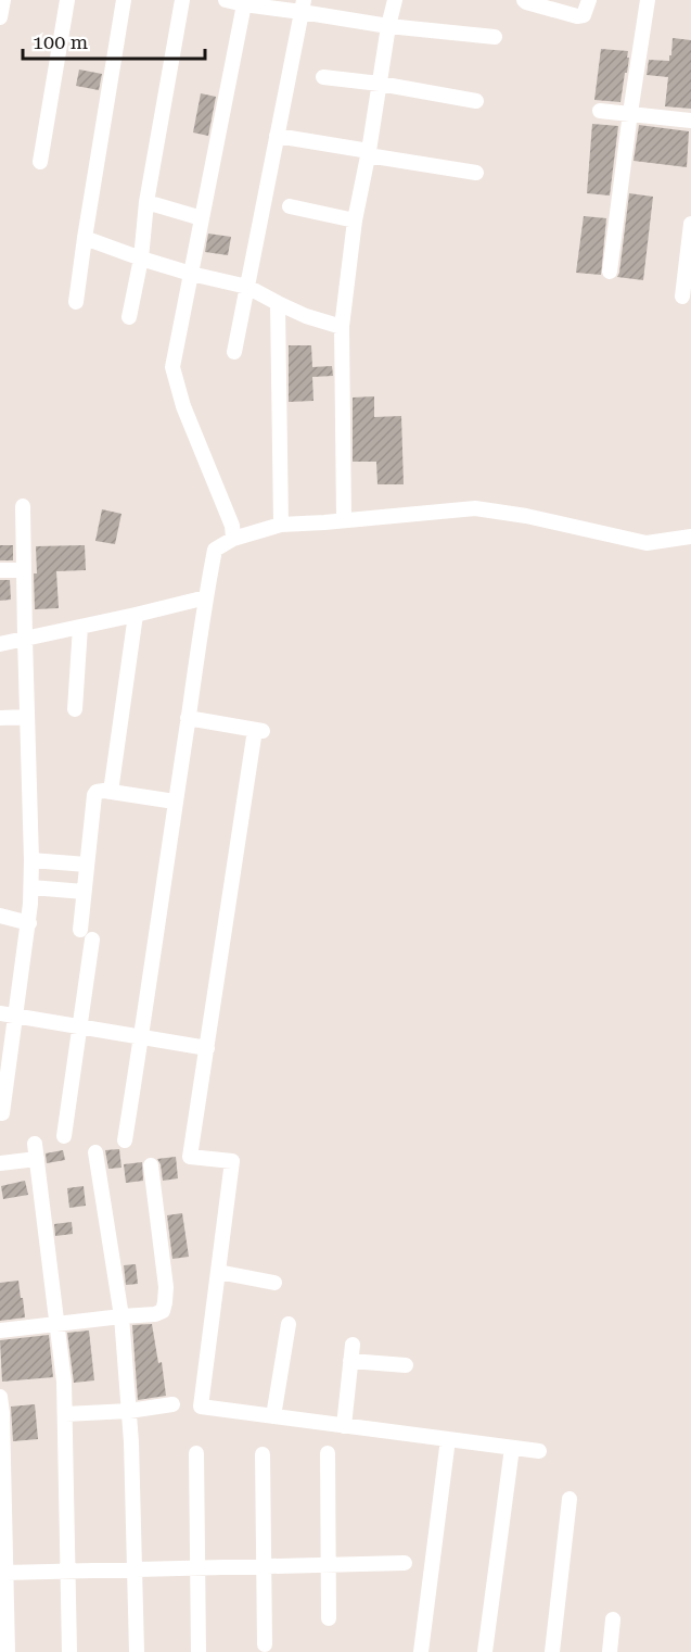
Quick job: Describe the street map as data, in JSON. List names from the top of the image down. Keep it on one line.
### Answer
{"scale_bar":"100 m"}
